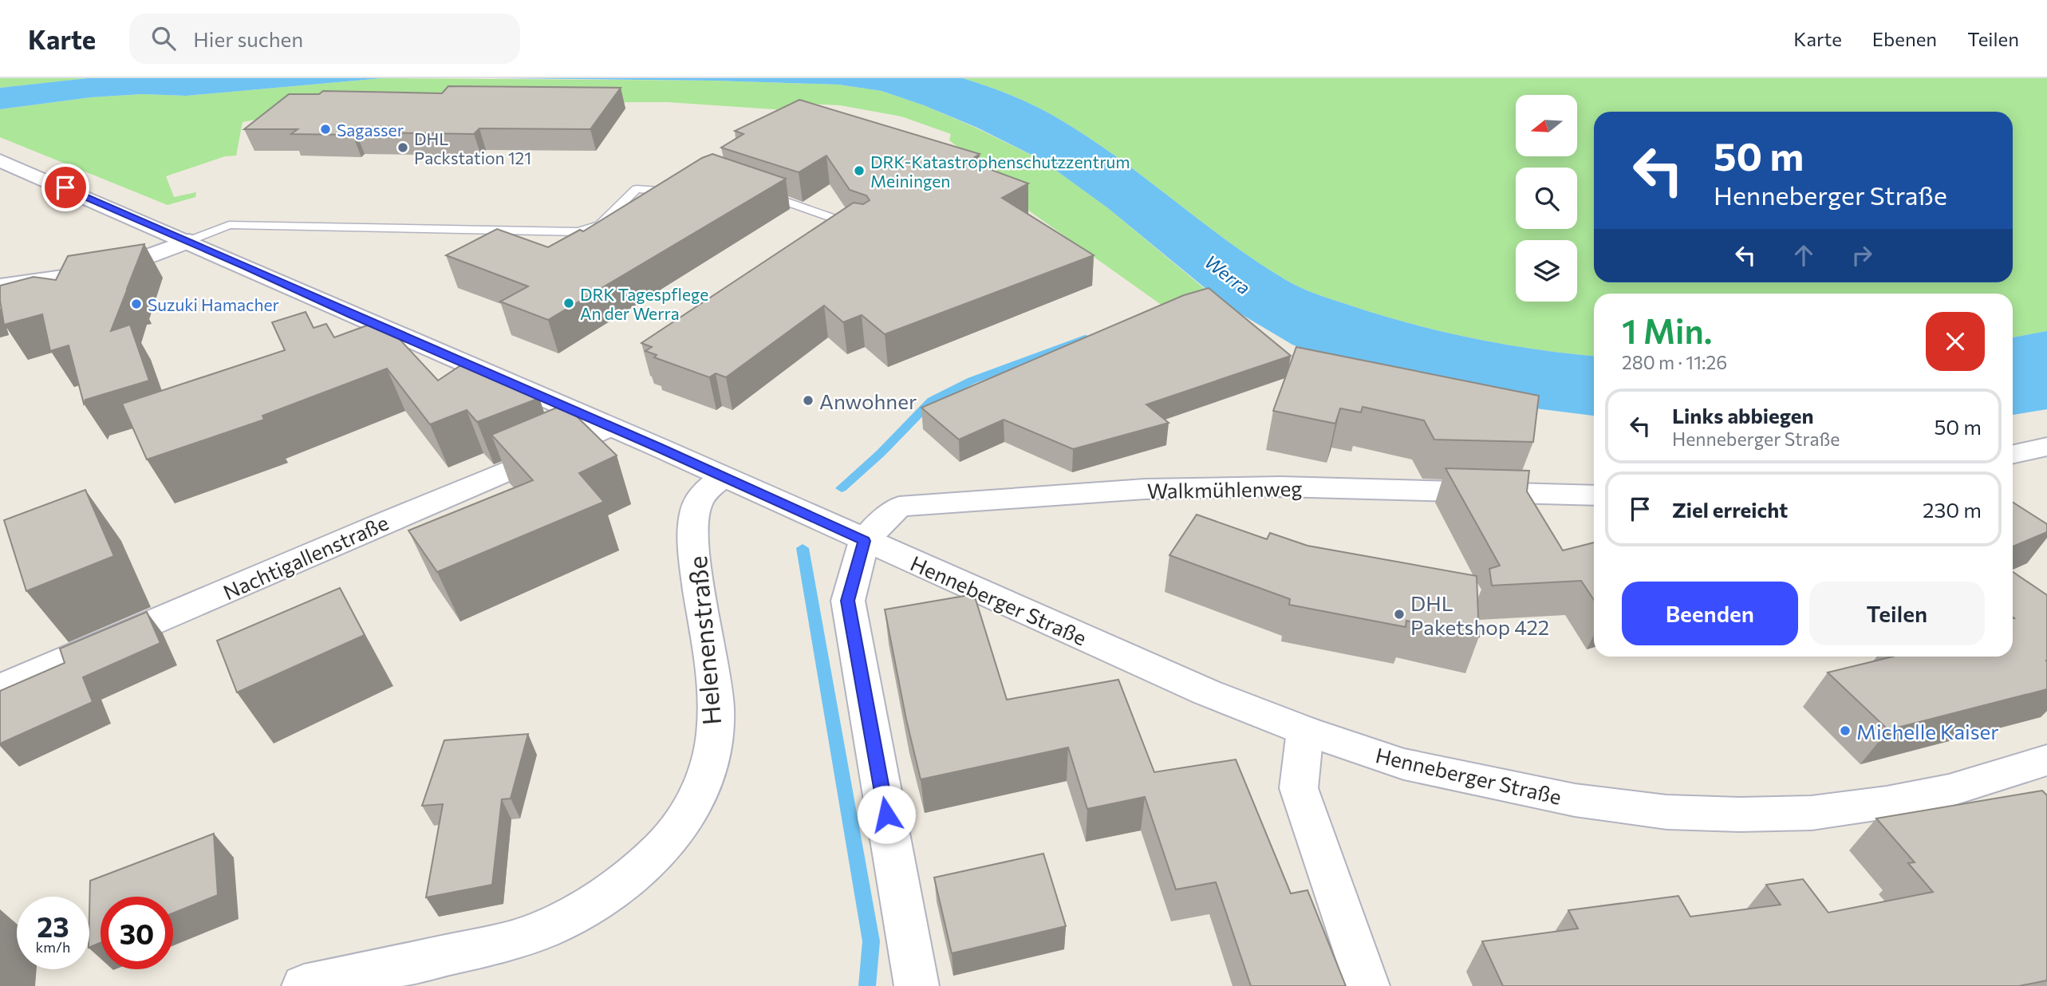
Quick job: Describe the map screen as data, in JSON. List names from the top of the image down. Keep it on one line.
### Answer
{"streets":{"street":["Walkmühlenweg","Nachtigallenstraße","Henneberger Straße","Helenenstraße"]},"crossings":[["Walkmühlenweg","Henneberger Straße"],["Nachtigallenstraße","Henneberger Straße"],["Henneberger Straße","Helenenstraße"]],"water":["Werra"],"places":["Sagasser","DHL Packstation 121","DRK-Katastrophenschutzzentrum Meiningen","DRK Tagespflege An der Werra","Suzuki Hamacher","Anwohner","DHL Paketshop 422","Michelle Kaiser"],"north":"left","page":{"header":"Karte","search":"Hier suchen","nav":["Karte","Ebenen","Teilen"],"turn":["50 m","Henneberger Straße"],"heading":["1 Min.","280 m · 11:26"],"list":[{"name":"Links abbiegen","note":"Henneberger Straße","value":"50 m"},{"name":"Ziel erreicht","value":"230 m"}],"buttons":["Beenden","Teilen"],"speed":"23 km/h","limit":"30"}}
